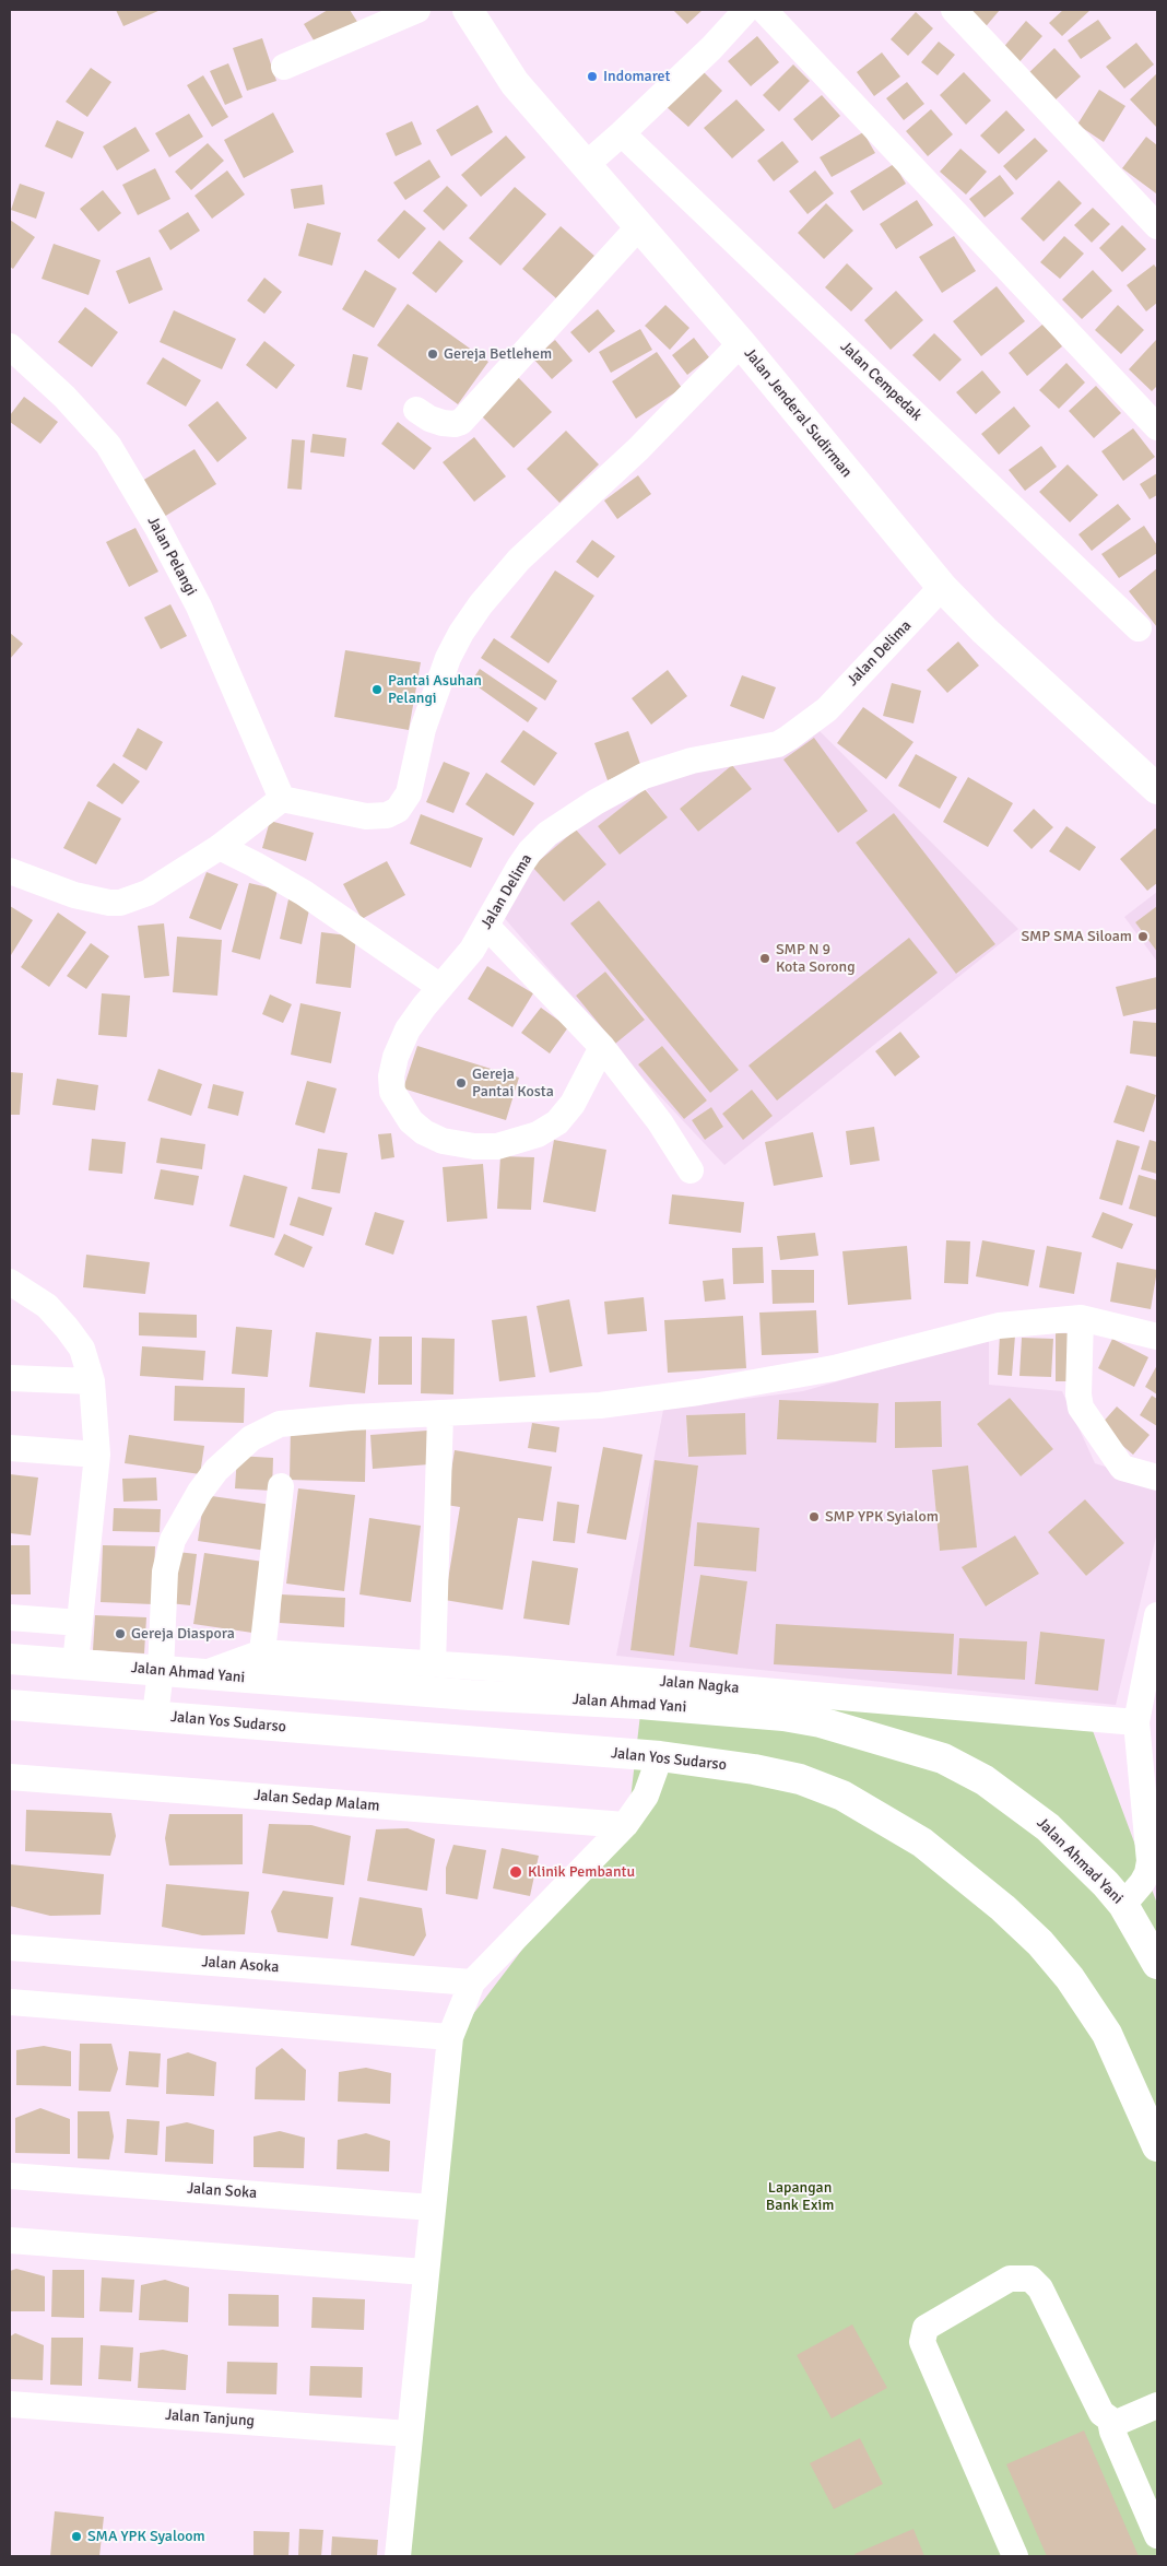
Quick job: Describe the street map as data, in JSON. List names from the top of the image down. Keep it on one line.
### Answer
{"streets":{"main road":["Jalan Jenderal Sudirman","Jalan Ahmad Yani","Jalan Yos Sudarso"],"street":["Jalan Cempedak","Jalan Pelangi","Jalan Delima","Jalan Nagka","Jalan Sedap Malam","Jalan Asoka","Jalan Soka","Jalan Tanjung"]},"crossings":[["Jalan Jenderal Sudirman","Jalan Delima"]],"parks":["Lapangan Bank Exim"],"places":["Indomaret","Gereja Betlehem","Pantai Asuhan Pelangi","SMP SMA Siloam","SMP N 9 Kota Sorong","Gereja Pantai Kosta","SMP YPK Syialom","Gereja Diaspora","Klinik Pembantu","SMA YPK Syaloom"]}
